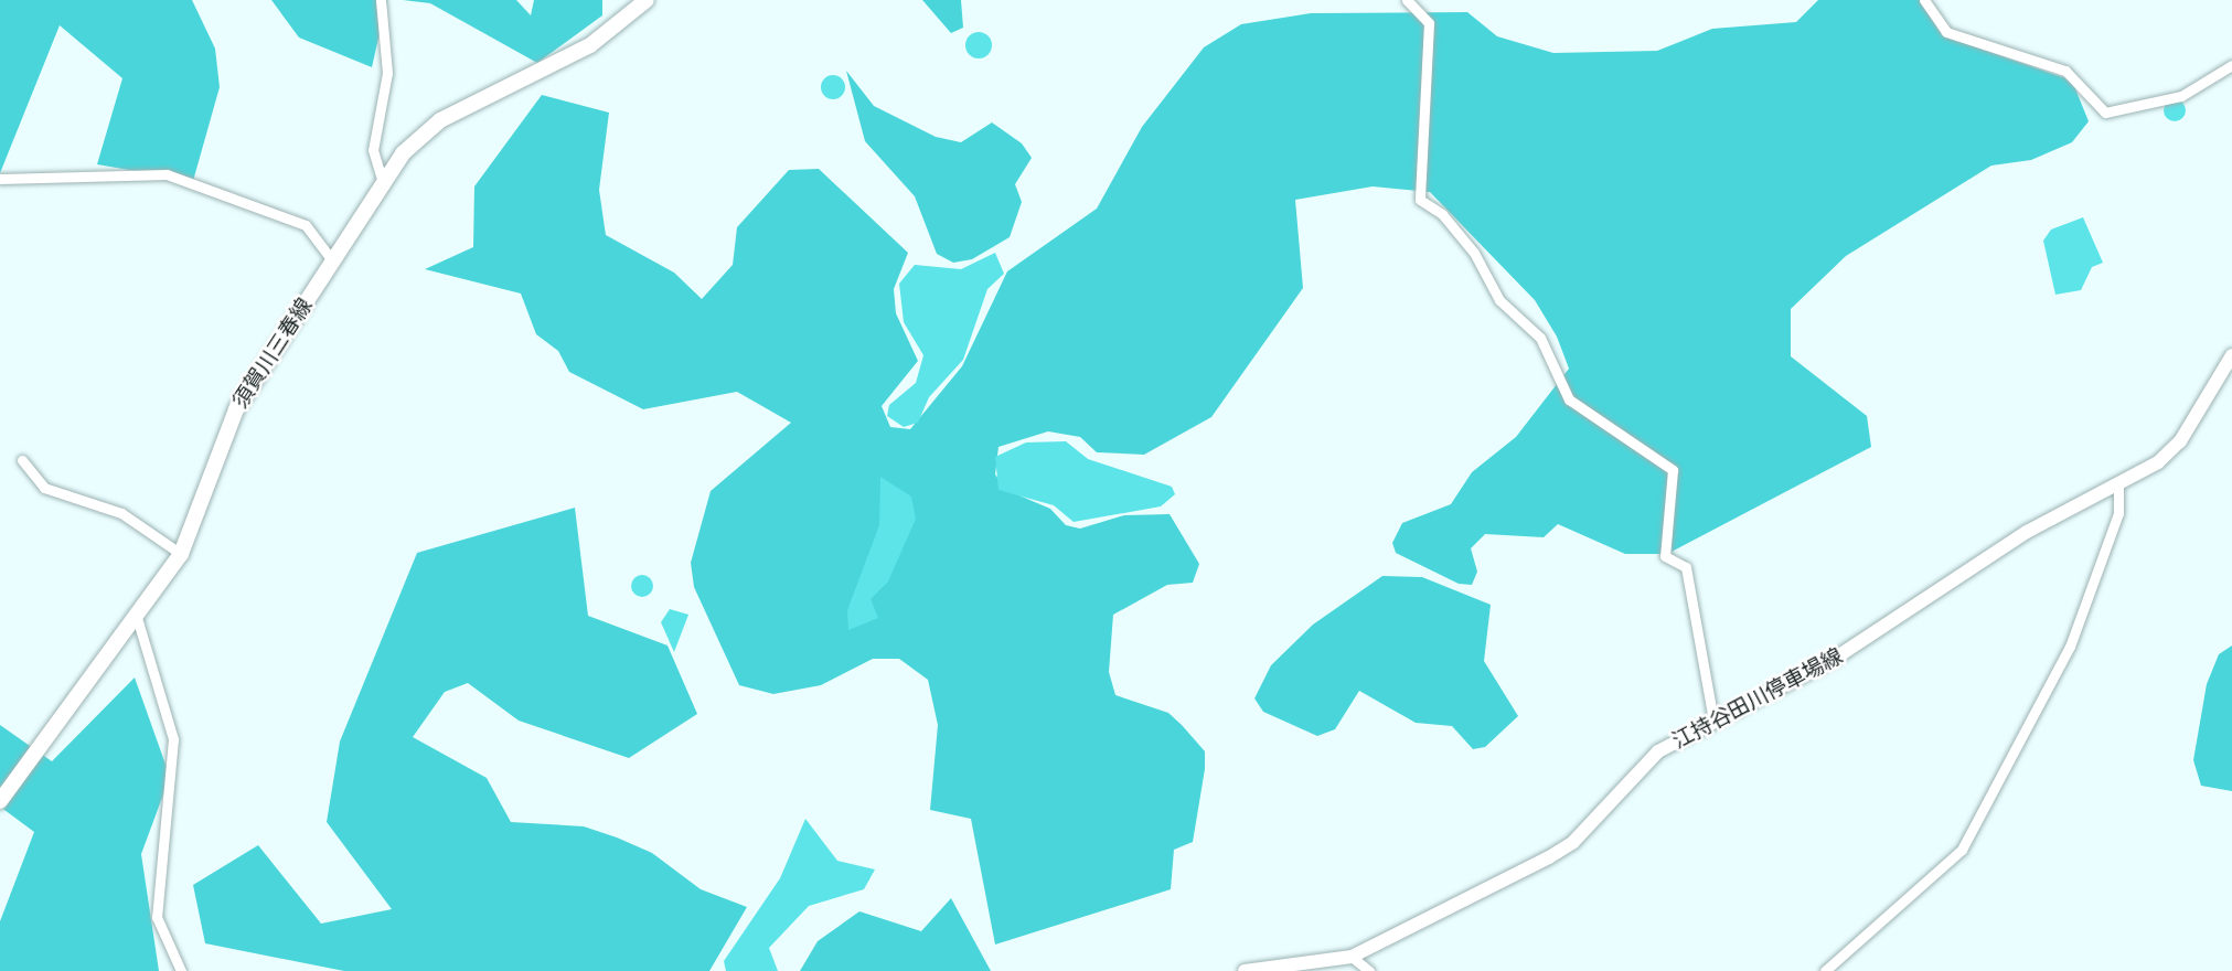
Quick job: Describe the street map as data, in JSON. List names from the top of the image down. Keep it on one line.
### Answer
{"streets":{"main road":["須賀川三春線","江持谷田川停車場線"]}}
